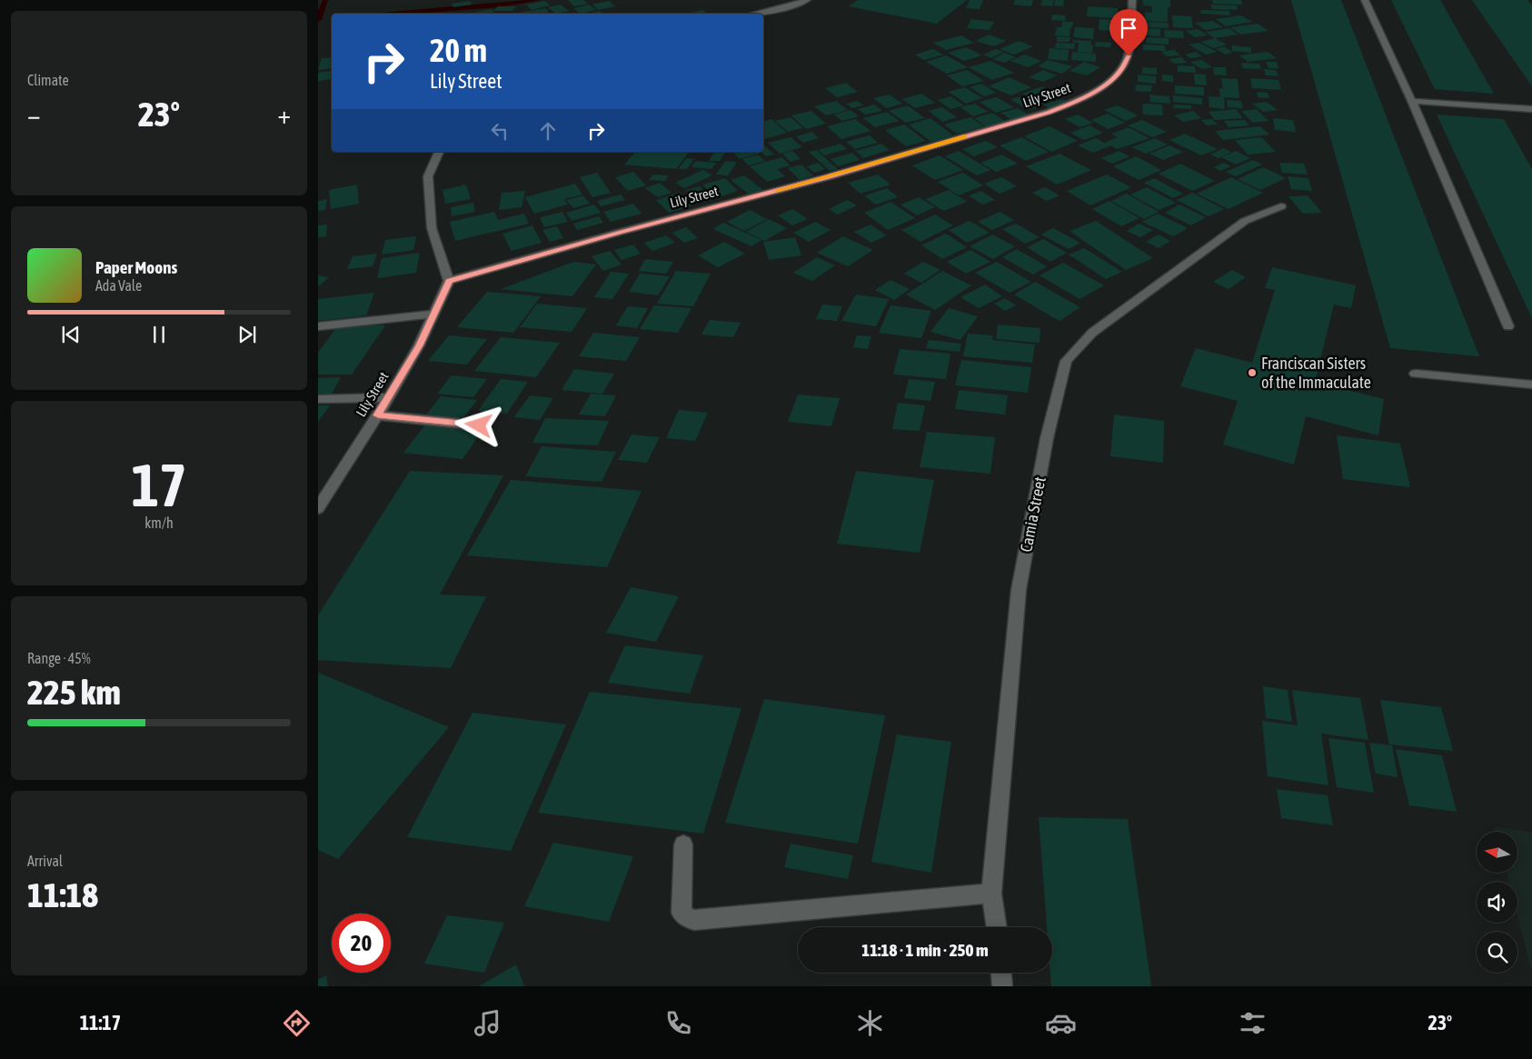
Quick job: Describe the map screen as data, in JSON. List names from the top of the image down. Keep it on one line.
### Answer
{"streets":{"street":["Lily Street","Camia Street"]},"places":["Franciscan Sisters of the Immaculate"],"north":"left","page":{"tile":["Climate",["17","km/h"],["Range · 45%","225 km"],["Arrival","11:18"]],"turn":["20 m","Lily Street"],"heat":["−","23°","+"],"song":["Paper Moons","Ada Vale"],"limit":"20","trip":"11:18 · 1 min · 250 m","tabs":["11:17","23°"]}}
